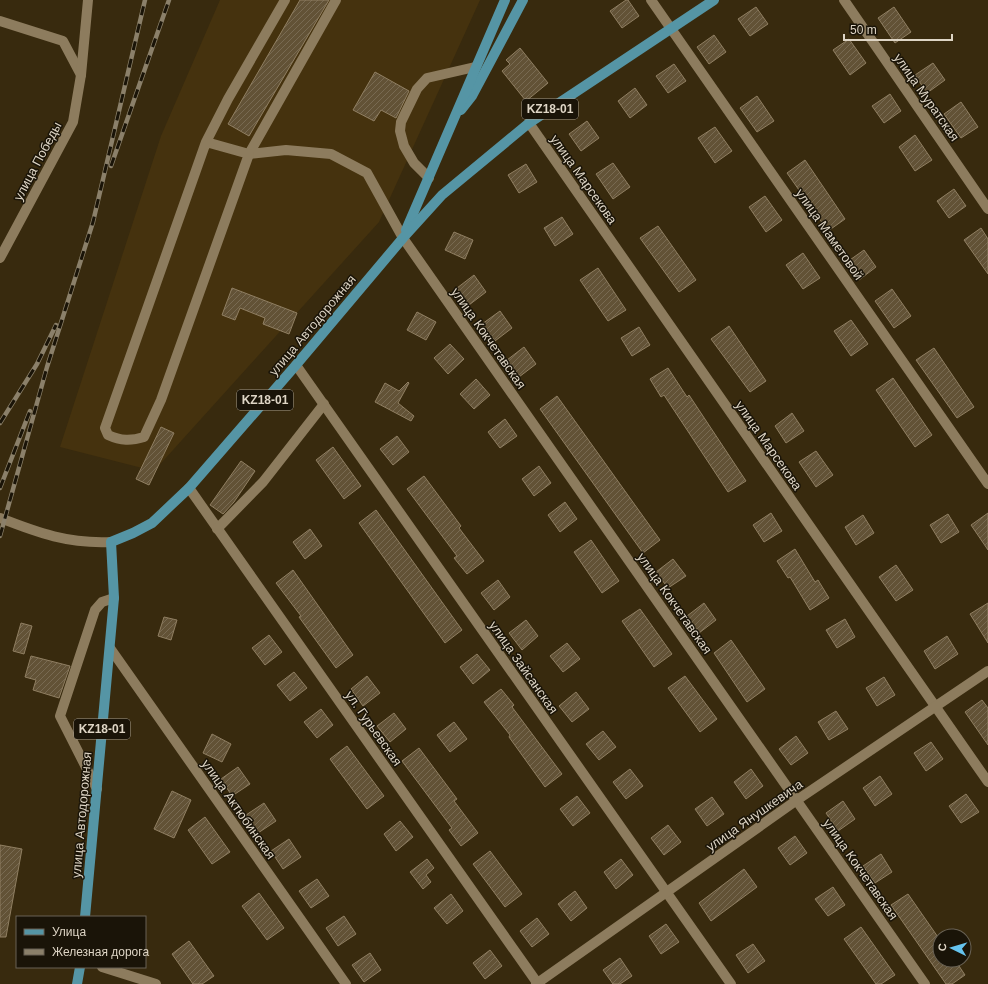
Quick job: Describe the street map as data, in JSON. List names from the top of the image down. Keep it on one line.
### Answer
{"streets":{"main road":["KZ18-01","улица Автодорожная"],"street":["улица Муратская","улица Победы","улица Марсекова","улица Маметовой","улица Кокчетавская","улица Зайсанская","ул. Гурьевская","улица Актюбинская","улица Янушкевича"]},"crossings":[["KZ18-01","улица Марсекова"],["KZ18-01","улица Маметовой"],["KZ18-01","улица Автодорожная"],["KZ18-01","улица Кокчетавская"],["улица Марсекова","улица Янушкевича"],["улица Автодорожная","улица Кокчетавская"],["улица Автодорожная","улица Зайсанская"],["улица Автодорожная","ул. Гурьевская"],["улица Автодорожная","улица Актюбинская"],["улица Кокчетавская","улица Янушкевича"],["улица Зайсанская","улица Янушкевича"],["ул. Гурьевская","улица Янушкевича"]],"legend":["Улица","Железная дорога"],"scale_bar":"50 m","north":"left"}
